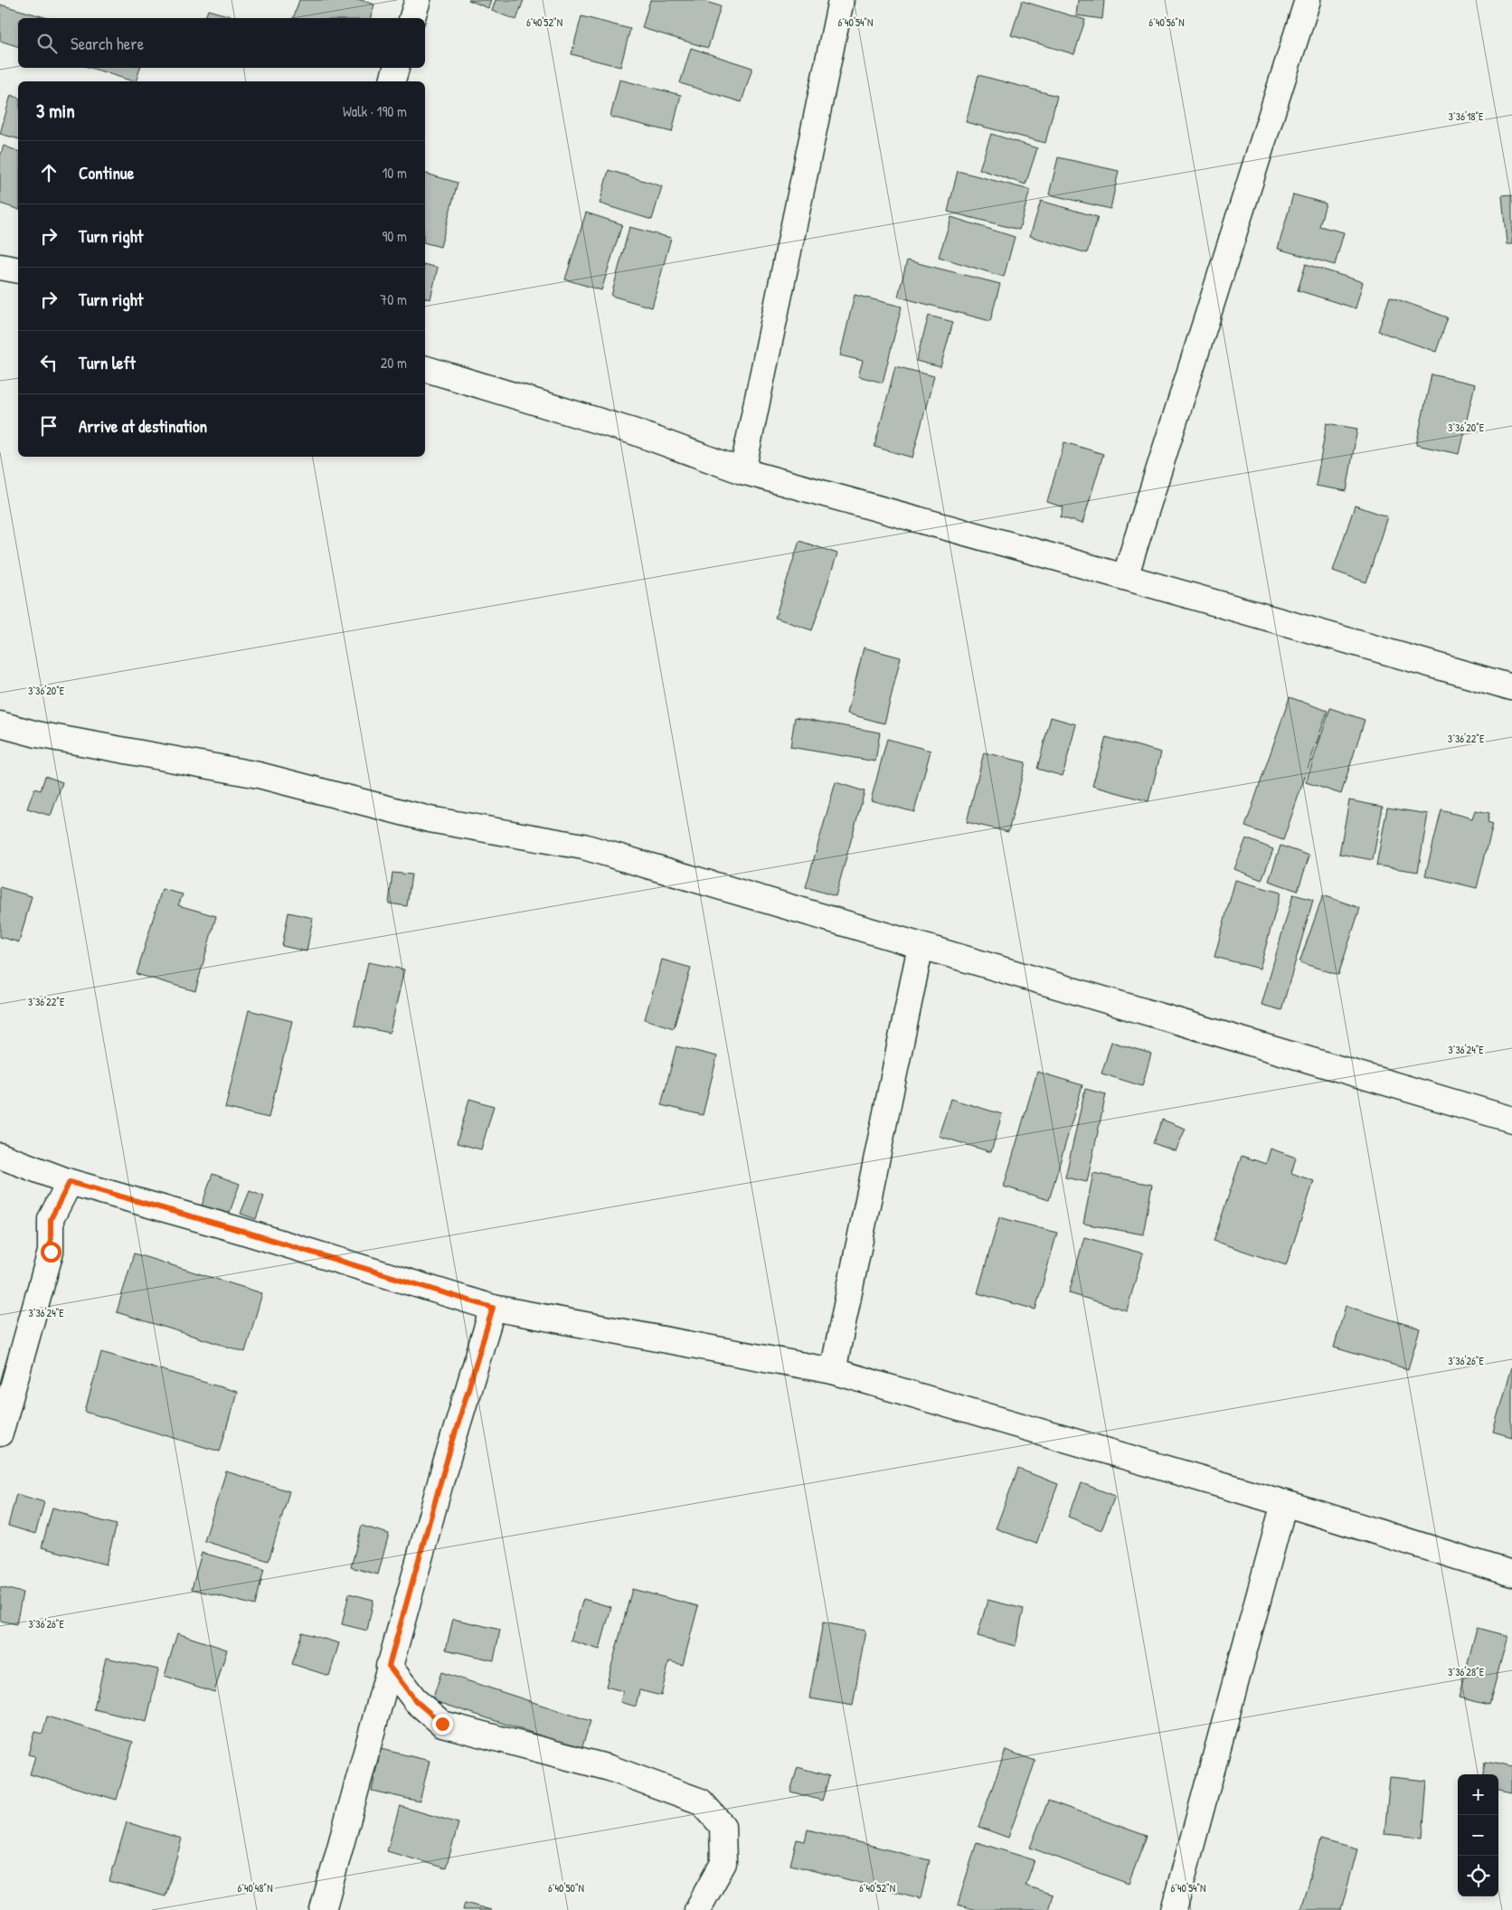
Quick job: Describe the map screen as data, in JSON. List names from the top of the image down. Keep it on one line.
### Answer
{"page":{"search":"Search here","heading":["3 min","Walk · 190 m"],"list":[["Continue","10 m"],["Turn right","90 m"],["Turn right","70 m"],["Turn left","20 m"],"Arrive at destination"],"map_buttons":["+","−"]},"coordinates":["6°40'52\"N","6°40'54\"N","6°40'56\"N","3°36'18\"E","3°36'20\"E","3°36'22\"E","3°36'24\"E","3°36'26\"E","3°36'28\"E","6°40'48\"N","6°40'50\"N"]}
